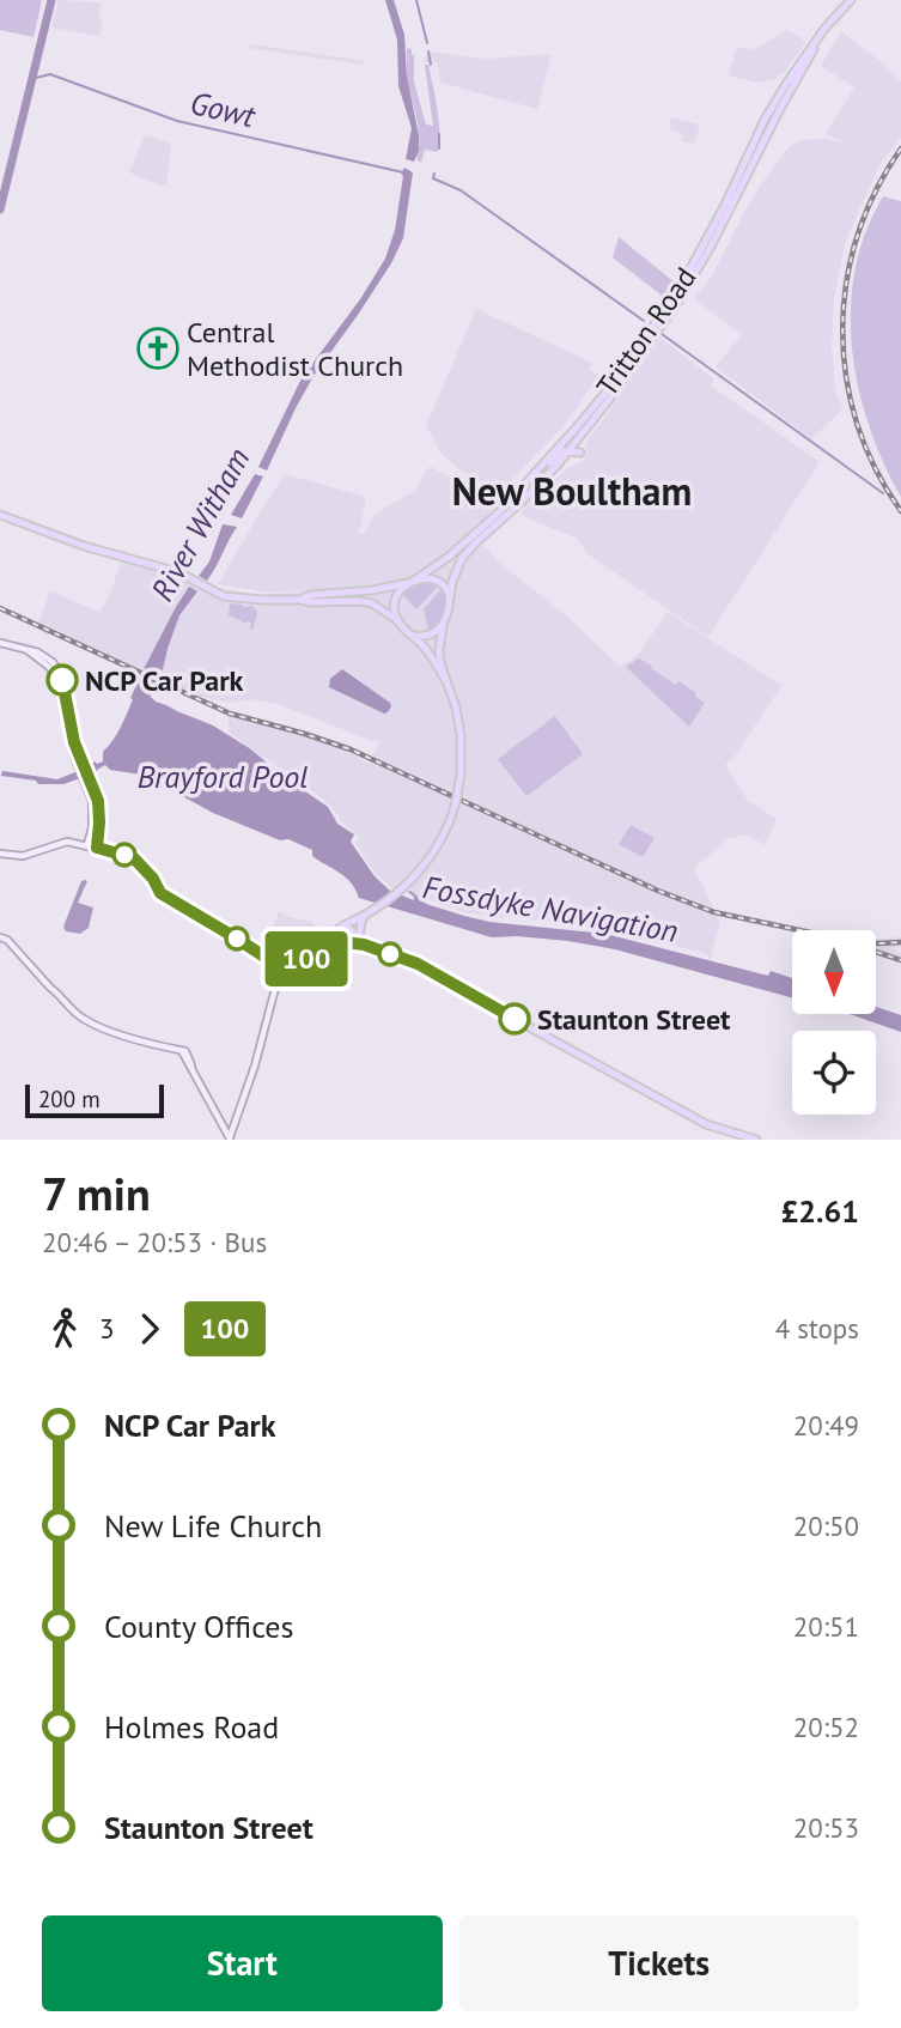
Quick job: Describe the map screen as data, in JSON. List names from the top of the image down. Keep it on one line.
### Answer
{"streets":{"main road":["Tritton Road"]},"districts":["New Boultham"],"water":["Gowt","River Witham","Brayford Pool","Fossdyke Navigation"],"places":{"church":["Central Methodist Church"],"other":["NCP Car Park","Staunton Street"]},"lines":["bus line 100"],"scale_bar":"200 m","north":"bottom","page":{"on_map":"100","scale":"200 m","heading":["7 min","20:46 – 20:53 · Bus","£2.61"],"legs":["3","100","4 stops"],"list":[{"name":"NCP Car Park","value":"20:49"},{"name":"New Life Church","value":"20:50"},{"name":"County Offices","value":"20:51"},{"name":"Holmes Road","value":"20:52"},{"name":"Staunton Street","value":"20:53"}],"buttons":["Start","Tickets"]}}
